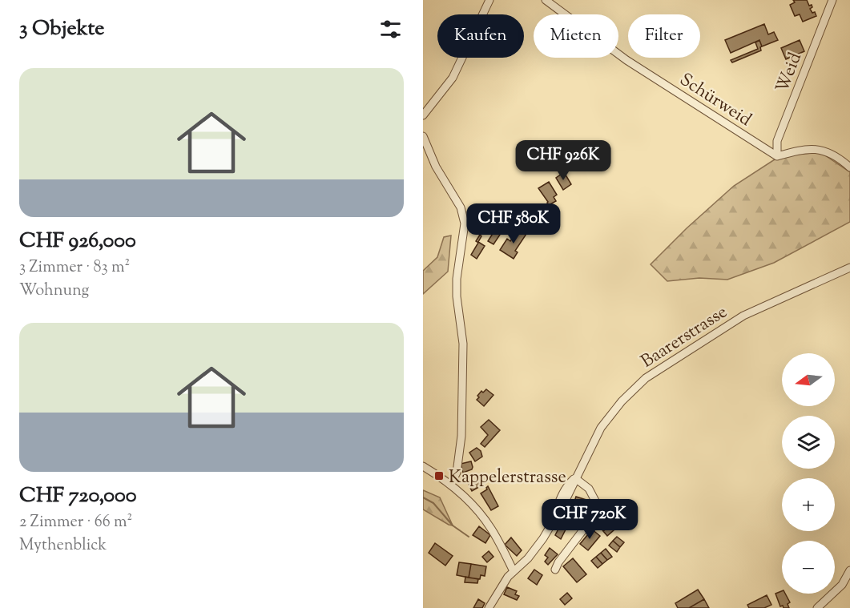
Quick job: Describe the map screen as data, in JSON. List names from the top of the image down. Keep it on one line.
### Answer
{"streets":{"street":["Weid","Schürweid","Baarerstrasse"]},"crossings":[["Weid","Schürweid"]],"places":{"transit":["Kappelerstrasse"]},"north":"left","page":{"heading":"3 Objekte","chip":["Kaufen","Mieten","Filter"],"list":[{"name":"CHF 926,000","note":"3 Zimmer · 83 m² · Wohnung"},{"name":"CHF 720,000","note":"2 Zimmer · 66 m² · Mythenblick"}],"price":["CHF 926K","CHF 580K","CHF 720K"],"map_buttons":["+","−"]}}
